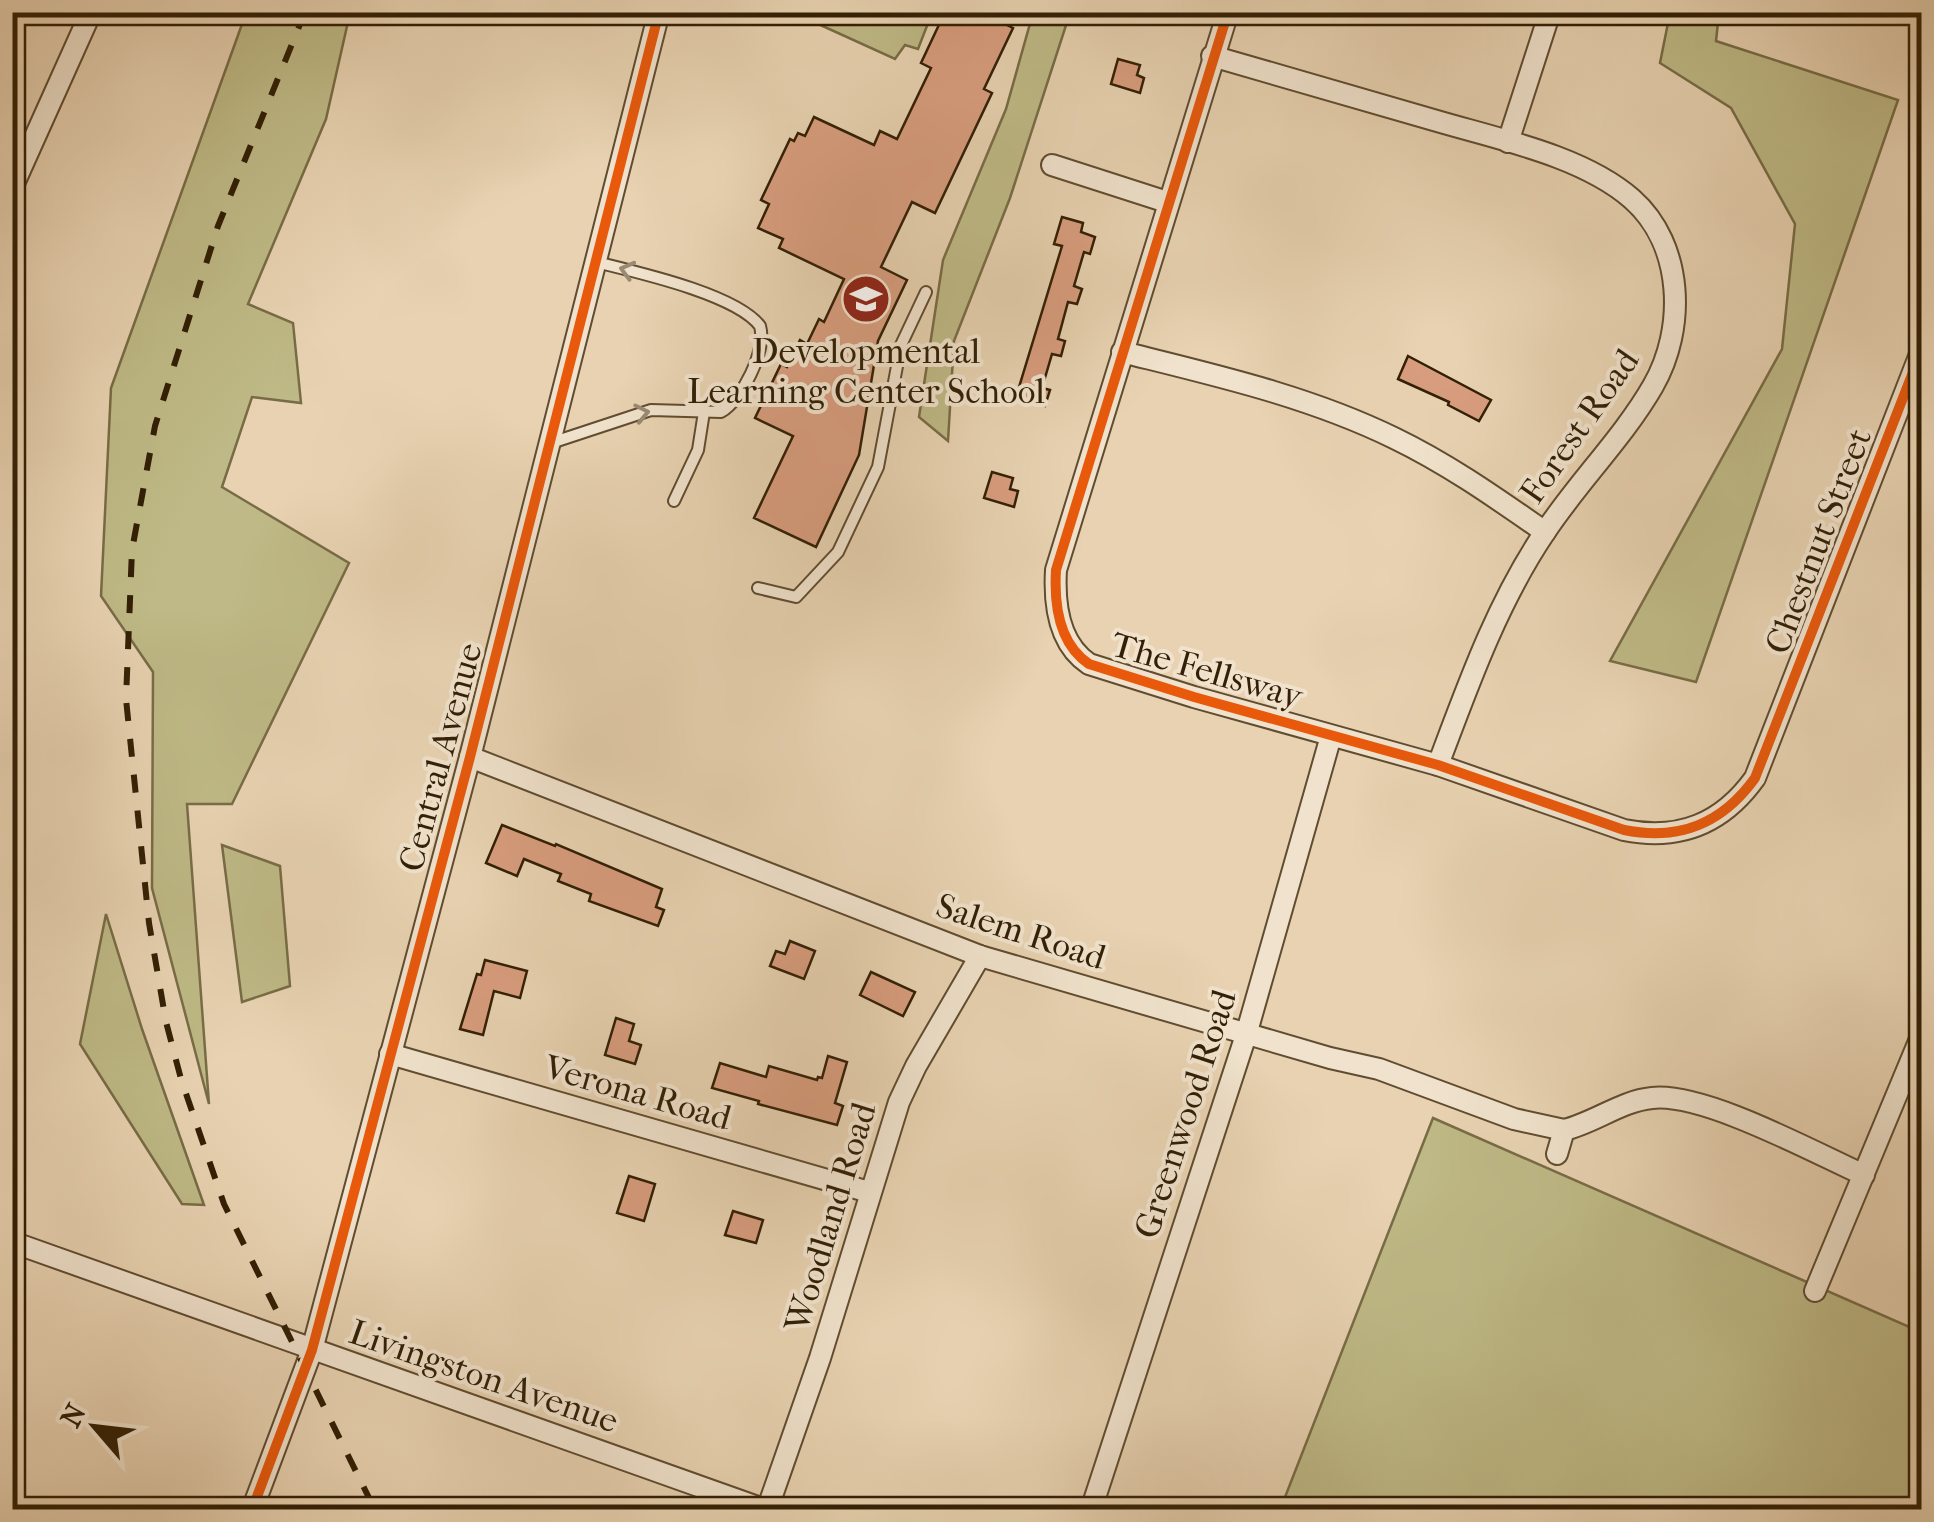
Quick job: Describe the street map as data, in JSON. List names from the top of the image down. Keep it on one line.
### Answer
{"streets":{"street":["Forest Road","Chestnut Street","The Fellsway","Central Avenue","Salem Road","Verona Road","Greenwood Road","Woodland Road","Livingston Avenue"]},"crossings":[["Forest Road","The Fellsway"],["Chestnut Street","The Fellsway"],["The Fellsway","Greenwood Road"],["Central Avenue","Salem Road"],["Central Avenue","Verona Road"],["Central Avenue","Livingston Avenue"],["Salem Road","Greenwood Road"],["Salem Road","Woodland Road"],["Verona Road","Woodland Road"],["Woodland Road","Livingston Avenue"]],"places":{"school or university":["Developmental Learning Center School"]},"north":"top left"}
